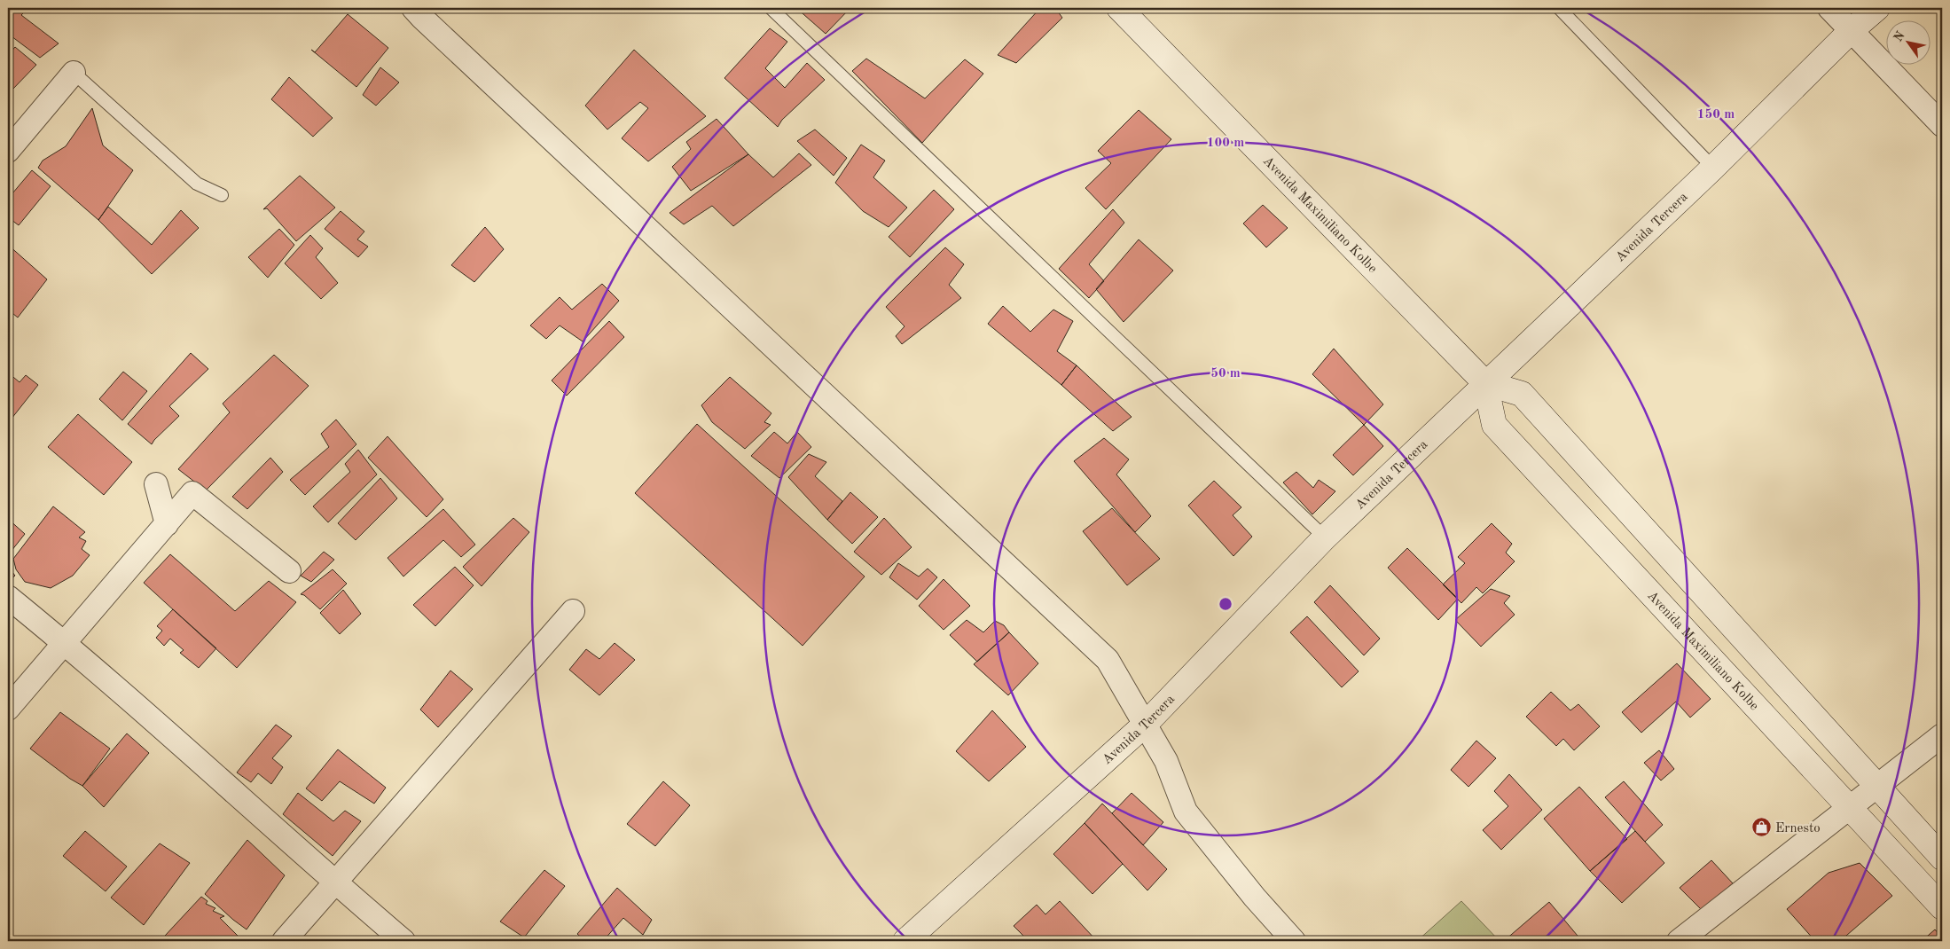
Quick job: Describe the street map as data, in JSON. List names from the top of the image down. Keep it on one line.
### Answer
{"streets":{"main road":["Avenida Maximiliano Kolbe","Avenida Tercera"]},"crossings":[["Avenida Maximiliano Kolbe","Avenida Tercera"]],"places":{"shop":["Ernesto"]},"north":"top left","rings":["150 m","100 m","50 m"]}
